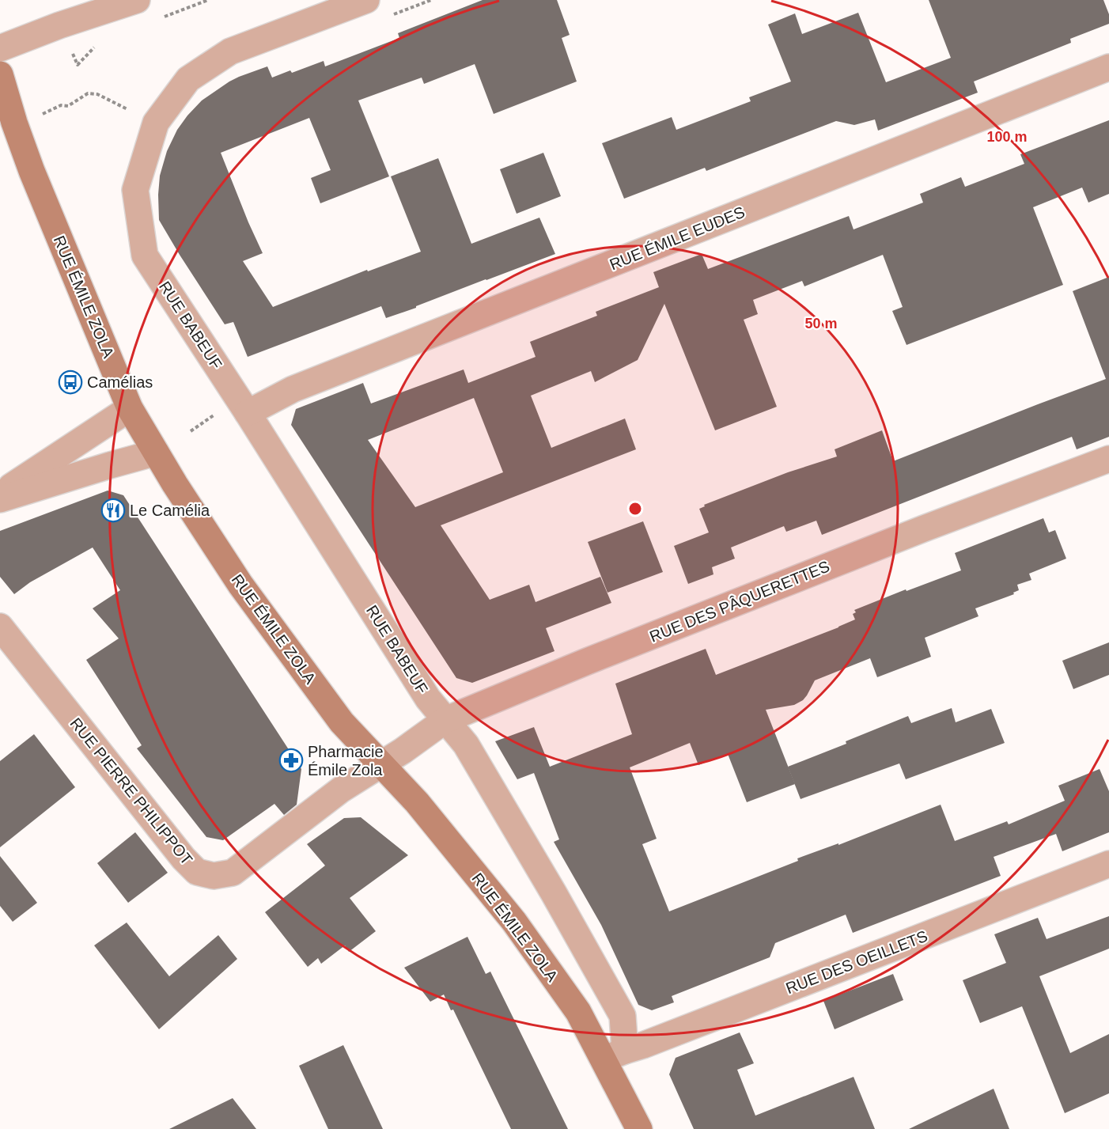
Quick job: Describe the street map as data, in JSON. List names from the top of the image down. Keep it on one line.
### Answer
{"streets":{"main road":["RUE ÉMILE ZOLA"],"street":["RUE ÉMILE EUDES","RUE BABEUF","RUE DES PÂQUERETTES","RUE PIERRE PHILIPPOT","RUE DES OEILLETS"]},"crossings":[["RUE ÉMILE EUDES","RUE BABEUF"],["RUE ÉMILE ZOLA","RUE BABEUF"],["RUE ÉMILE ZOLA","RUE DES PÂQUERETTES"],["RUE ÉMILE ZOLA","RUE PIERRE PHILIPPOT"],["RUE ÉMILE ZOLA","RUE DES OEILLETS"],["RUE BABEUF","RUE DES PÂQUERETTES"],["RUE DES PÂQUERETTES","RUE PIERRE PHILIPPOT"]],"places":{"bus stop":["Camélias"],"restaurant":["Le Camélia"],"pharmacy":["Pharmacie Émile Zola"]},"rings":["100 m","50 m"]}
